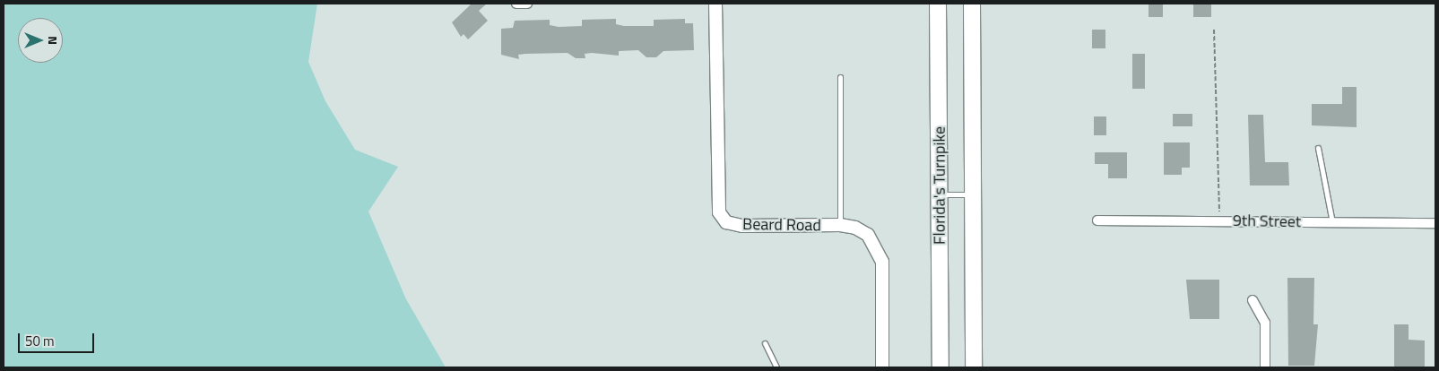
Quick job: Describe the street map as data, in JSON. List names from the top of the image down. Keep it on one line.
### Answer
{"streets":{"highway":["Florida's Turnpike"],"street":["9th Street","Beard Road"]},"scale_bar":"50 m","north":"right"}
